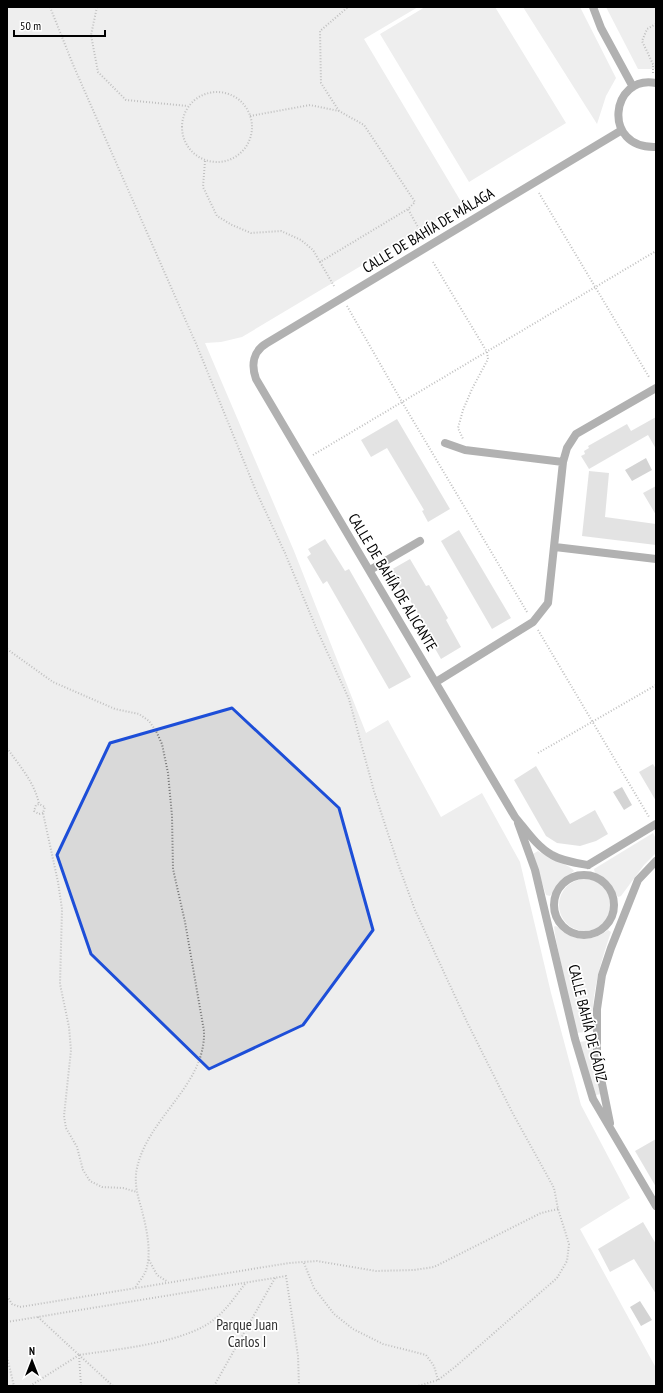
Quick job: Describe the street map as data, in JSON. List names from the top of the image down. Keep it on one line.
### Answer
{"streets":{"street":["CALLE DE BAHÍA DE MÁLAGA","CALLE DE BAHÍA DE ALICANTE","CALLE BAHÍA DE CÁDIZ"]},"crossings":[["CALLE DE BAHÍA DE MÁLAGA","CALLE DE BAHÍA DE ALICANTE"],["CALLE DE BAHÍA DE ALICANTE","CALLE BAHÍA DE CÁDIZ"]],"parks":["Parque Juan Carlos I"],"scale_bar":"50 m","north":"top"}
